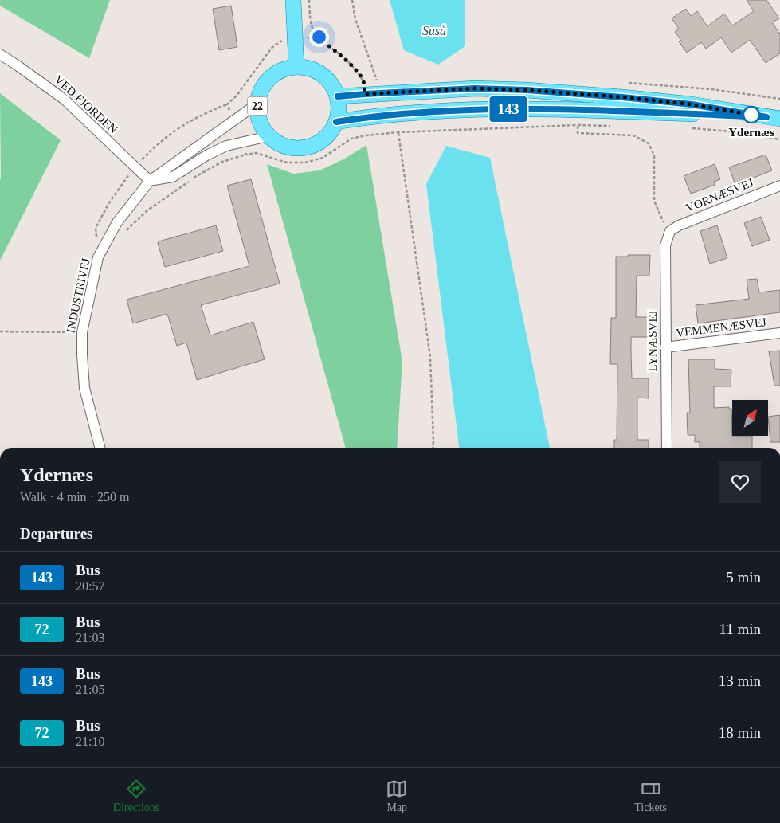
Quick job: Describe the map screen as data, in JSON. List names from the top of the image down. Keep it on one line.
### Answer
{"streets":{"main road":["22"],"street":["VED FJORDEN","VORNÆSVEJ","INDUSTRIVEJ","VEMMENÆSVEJ","LYNÆSVEJ"]},"crossings":[["VED FJORDEN","INDUSTRIVEJ"],["22","INDUSTRIVEJ"],["VORNÆSVEJ","LYNÆSVEJ"],["VEMMENÆSVEJ","LYNÆSVEJ"]],"water":["Suså"],"places":["Ydernæs"],"lines":["bus line 143"],"north":"top right","page":{"on_map":"143","heading":[["Ydernæs","Walk · 4 min · 250 m"],"Departures"],"list":[{"mark":"143","name":"Bus","note":"20:57","value":"5 min"},{"mark":"72","name":"Bus","note":"21:03","value":"11 min"},{"mark":"143","name":"Bus","note":"21:05","value":"13 min"},{"mark":"72","name":"Bus","note":"21:10","value":"18 min"}],"tabs":["Directions","Map","Tickets"]}}
